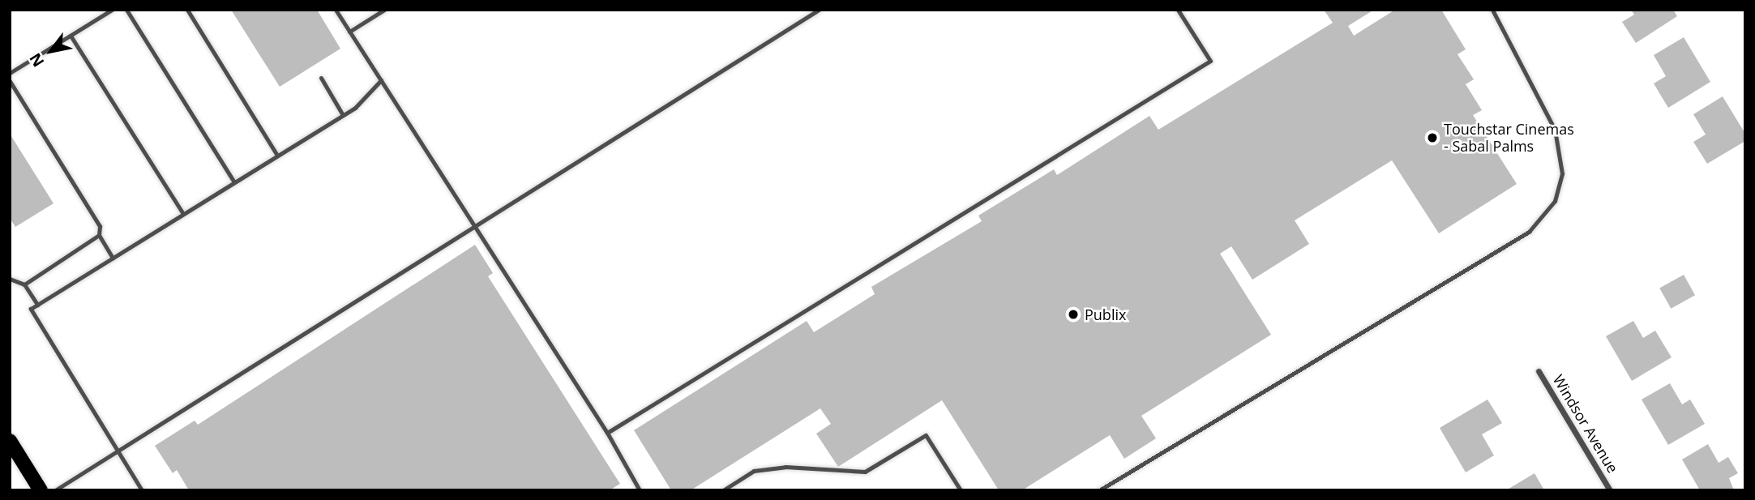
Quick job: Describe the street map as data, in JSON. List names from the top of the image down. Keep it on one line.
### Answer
{"streets":{"street":["Windsor Avenue"]},"places":["Touchstar Cinemas - Sabal Palms","Publix"],"north":"bottom left"}
